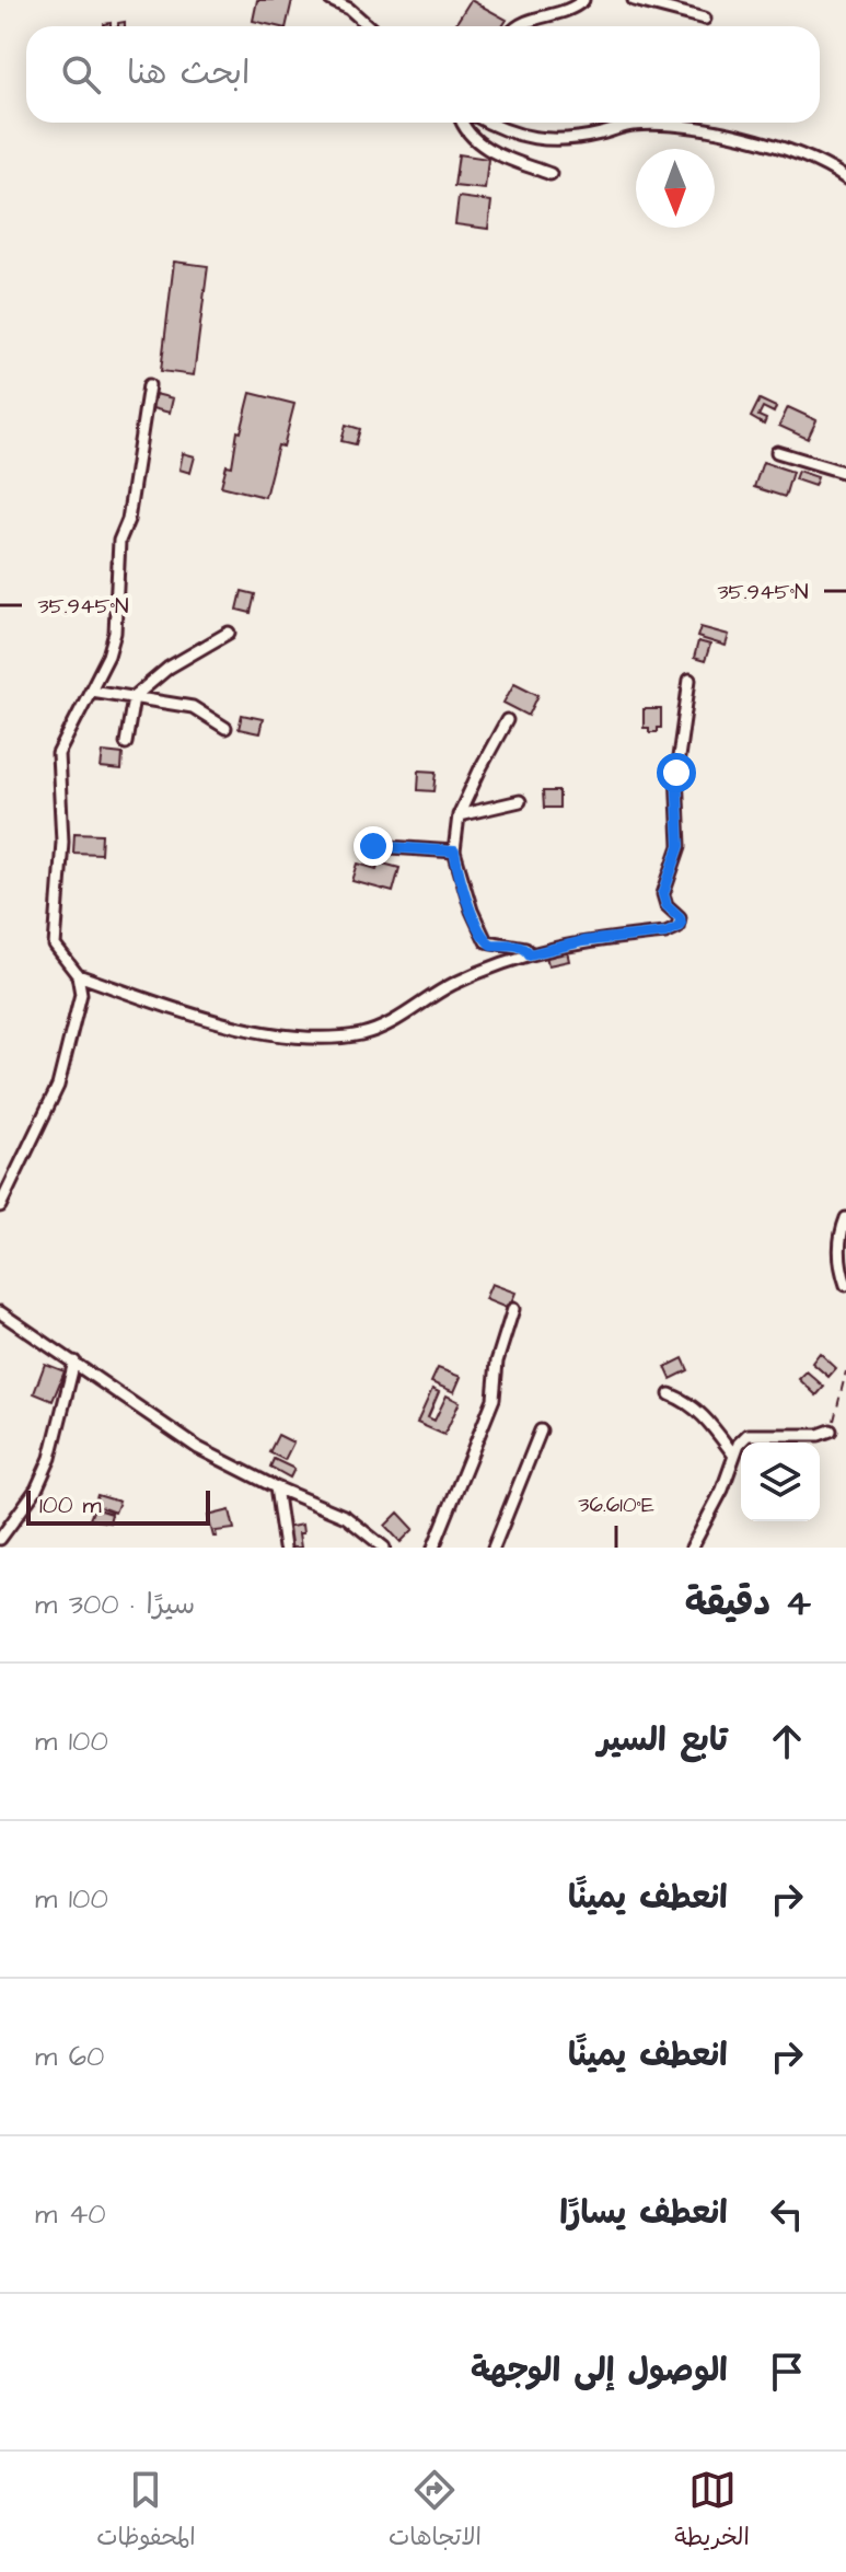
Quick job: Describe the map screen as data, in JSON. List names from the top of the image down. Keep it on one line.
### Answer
{"scale_bar":"100 m","north":"bottom","page":{"search":"ابحث هنا","scale":"100 m","heading":["4 دقيقة","سيرًا · 300 m"],"list":[["تابع السير","100 m"],["انعطف يمينًا","100 m"],["انعطف يمينًا","60 m"],["انعطف يسارًا","40 m"],"الوصول إلى الوجهة"],"nav":["الخريطة","الاتجاهات","المحفوظات"]},"coordinates":["35.945°N","36.610°E"]}
